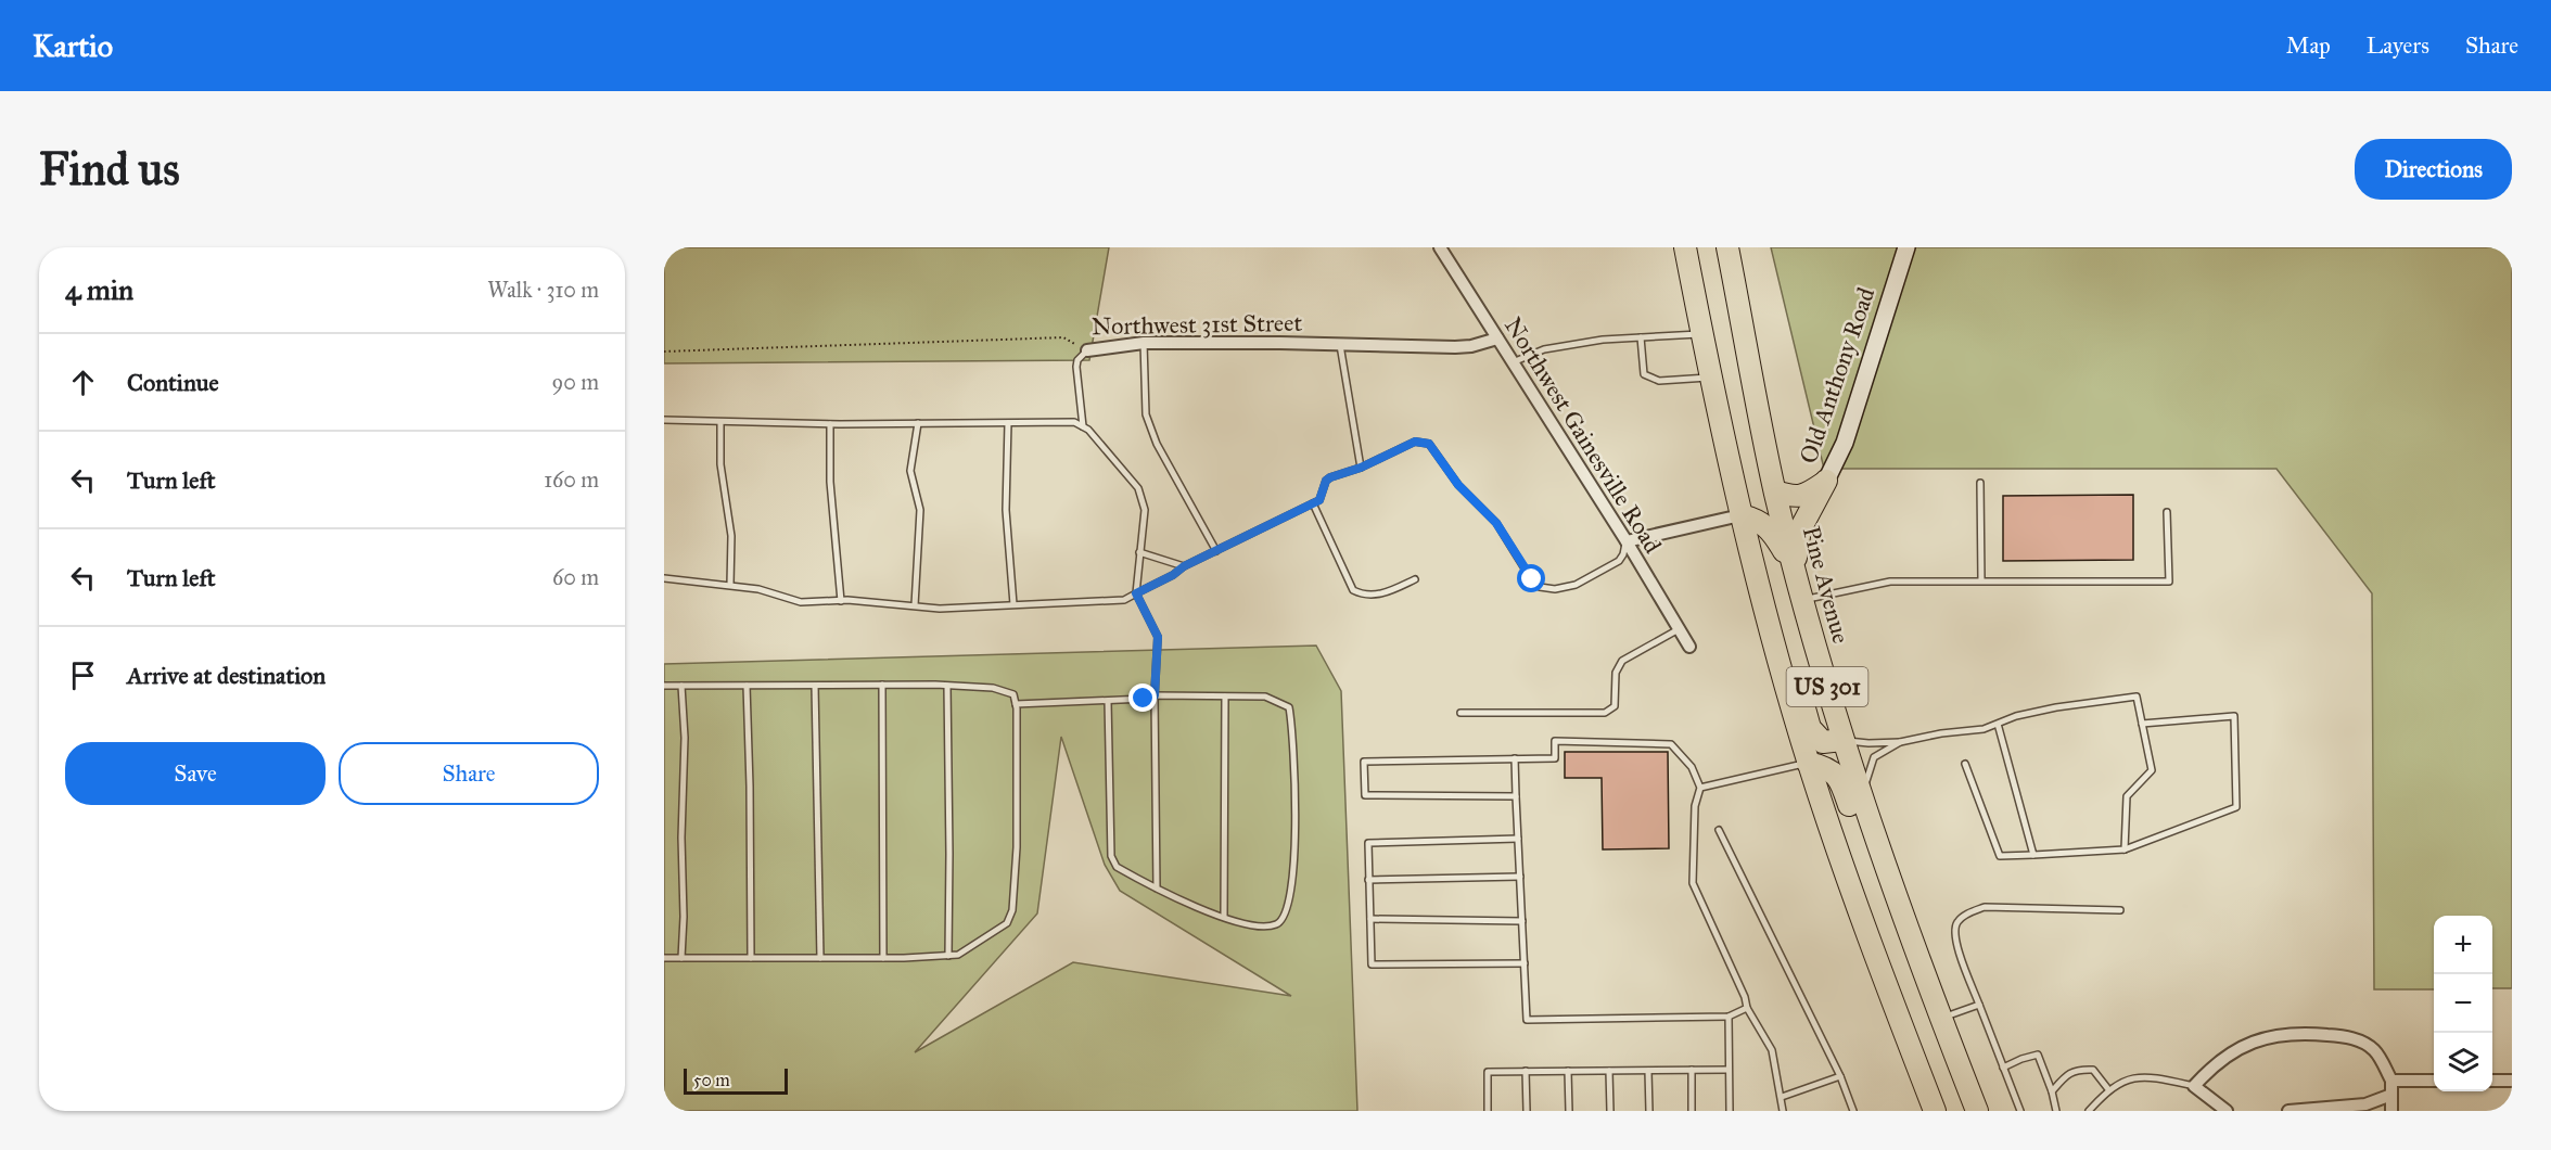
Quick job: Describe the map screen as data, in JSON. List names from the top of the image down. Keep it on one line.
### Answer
{"streets":{"highway":["Pine Avenue","US 301"],"street":["Northwest 31st Street","Old Anthony Road","Northwest Gainesville Road"]},"crossings":[["Northwest 31st Street","Northwest Gainesville Road"]],"scale_bar":"50 m","page":{"header":"Kartio","nav":["Map","Layers","Share"],"buttons":["Directions",["Save","Share"]],"title":"Find us","heading":["4 min","Walk · 310 m"],"list":[["Continue","90 m"],["Turn left","160 m"],["Turn left","60 m"],"Arrive at destination"],"map_buttons":["+","−"],"scale":"50 m"}}
